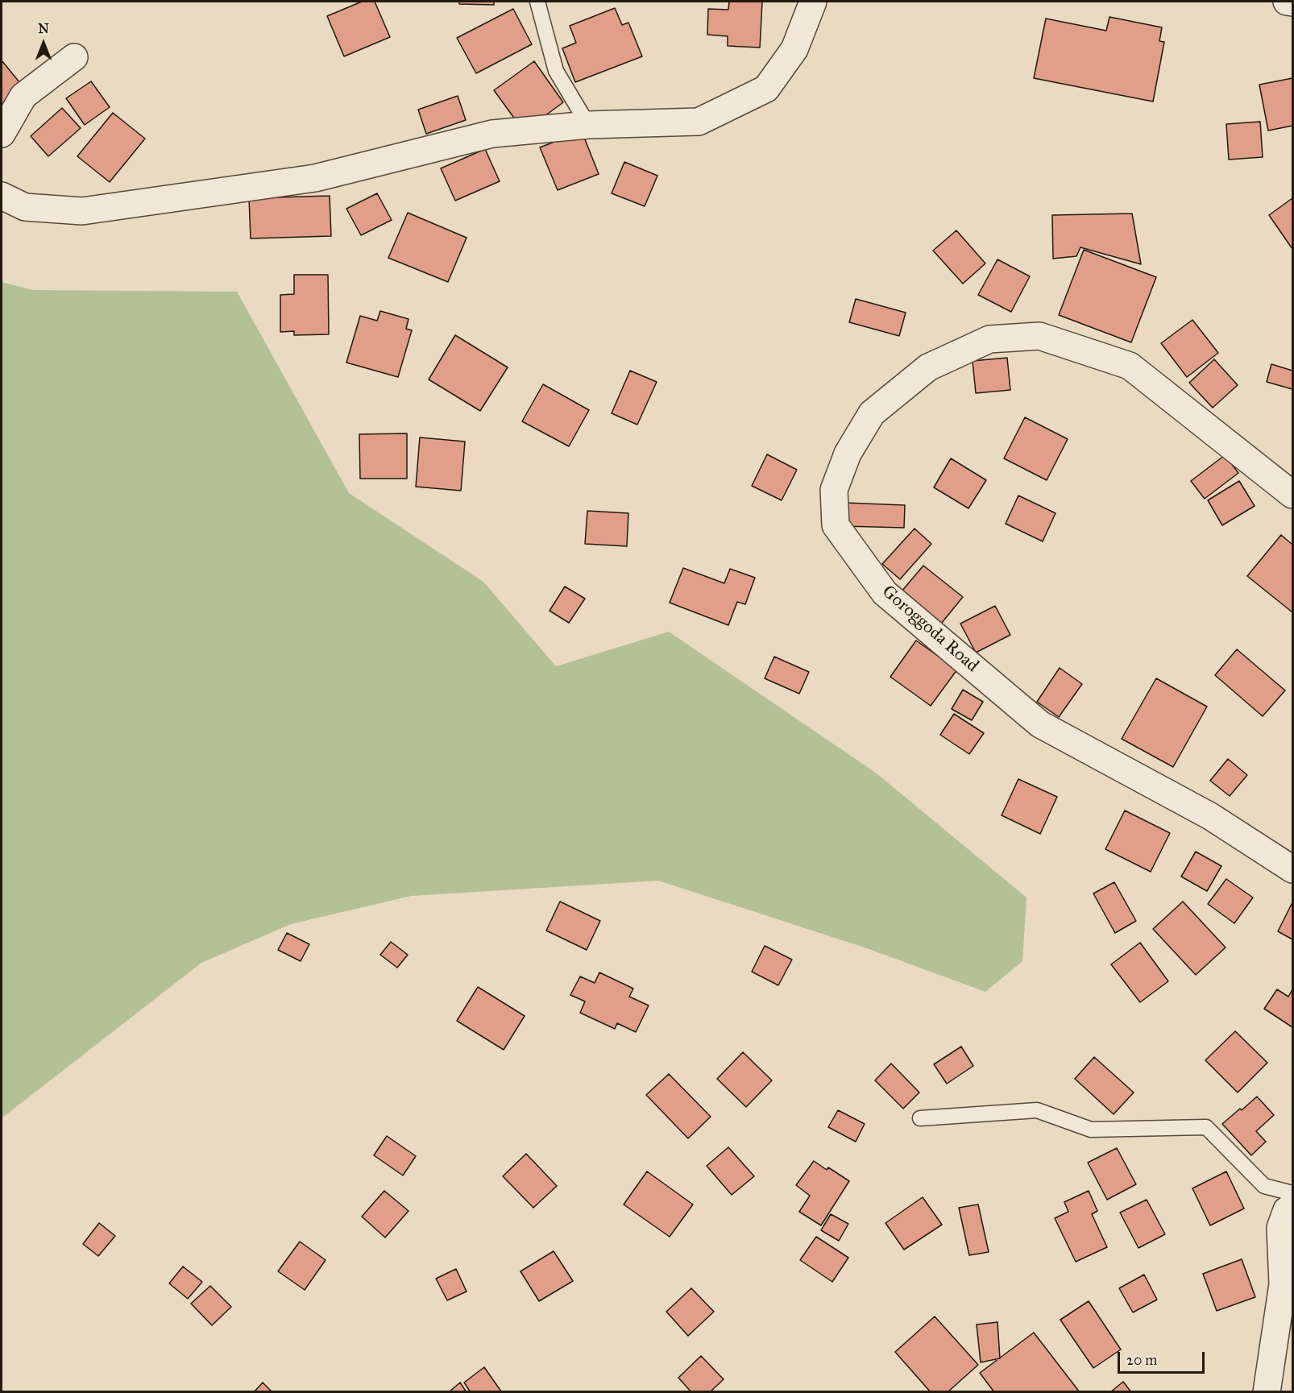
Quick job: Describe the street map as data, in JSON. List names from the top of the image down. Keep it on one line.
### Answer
{"streets":{"street":["Goroggoda Road"]},"scale_bar":"20 m","north":"top"}
